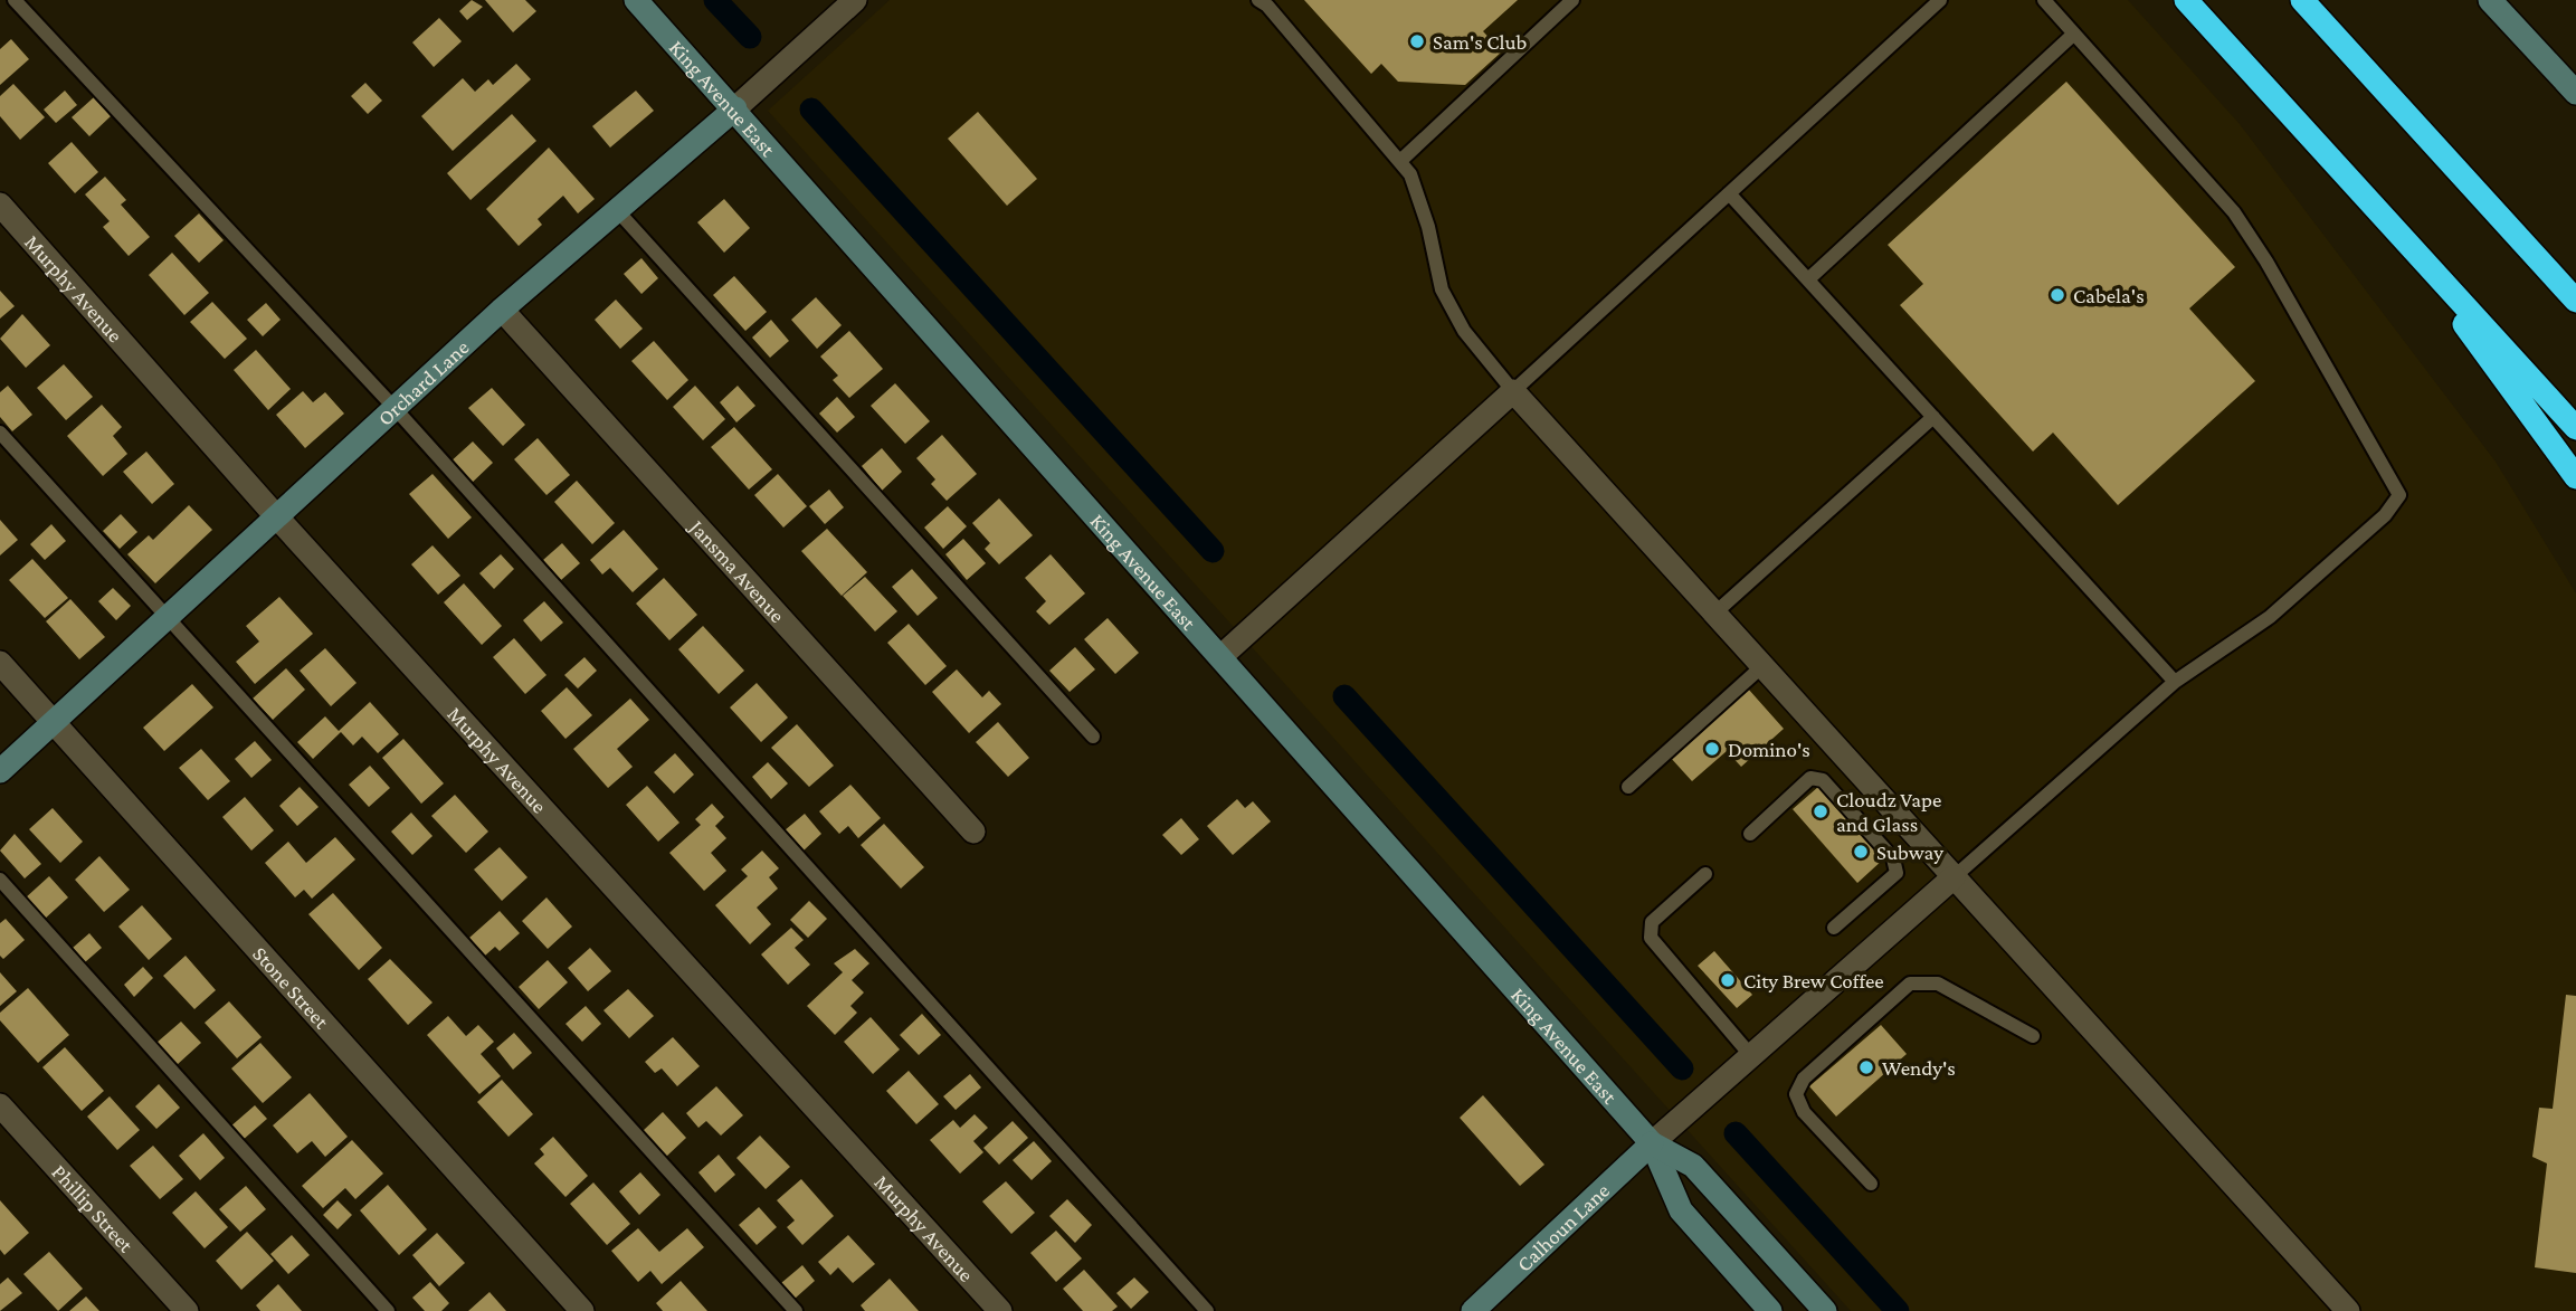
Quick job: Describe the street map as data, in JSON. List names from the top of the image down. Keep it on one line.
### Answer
{"streets":{"main road":["King Avenue East","Orchard Lane","Calhoun Lane"],"street":["Murphy Avenue","Jansma Avenue","Stone Street","Phillip Street"]},"crossings":[["King Avenue East","Orchard Lane"],["King Avenue East","Calhoun Lane"],["Murphy Avenue","Orchard Lane"],["Orchard Lane","Jansma Avenue"],["Orchard Lane","Stone Street"]],"places":["Sam's Club","Cabela's","Domino's","Cloudz Vape and Glass","Subway","City Brew Coffee","Wendy's"]}
